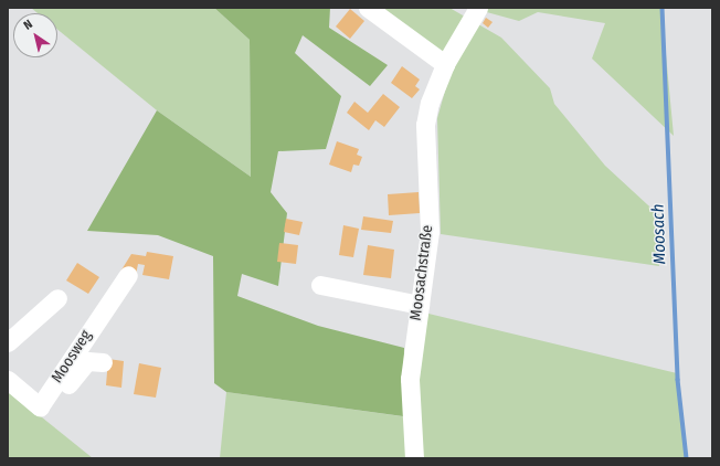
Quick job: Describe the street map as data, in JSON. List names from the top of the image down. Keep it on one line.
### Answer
{"streets":{"street":["Moosachstraße","Moosweg"]},"water":["Moosach"],"north":"top left"}
